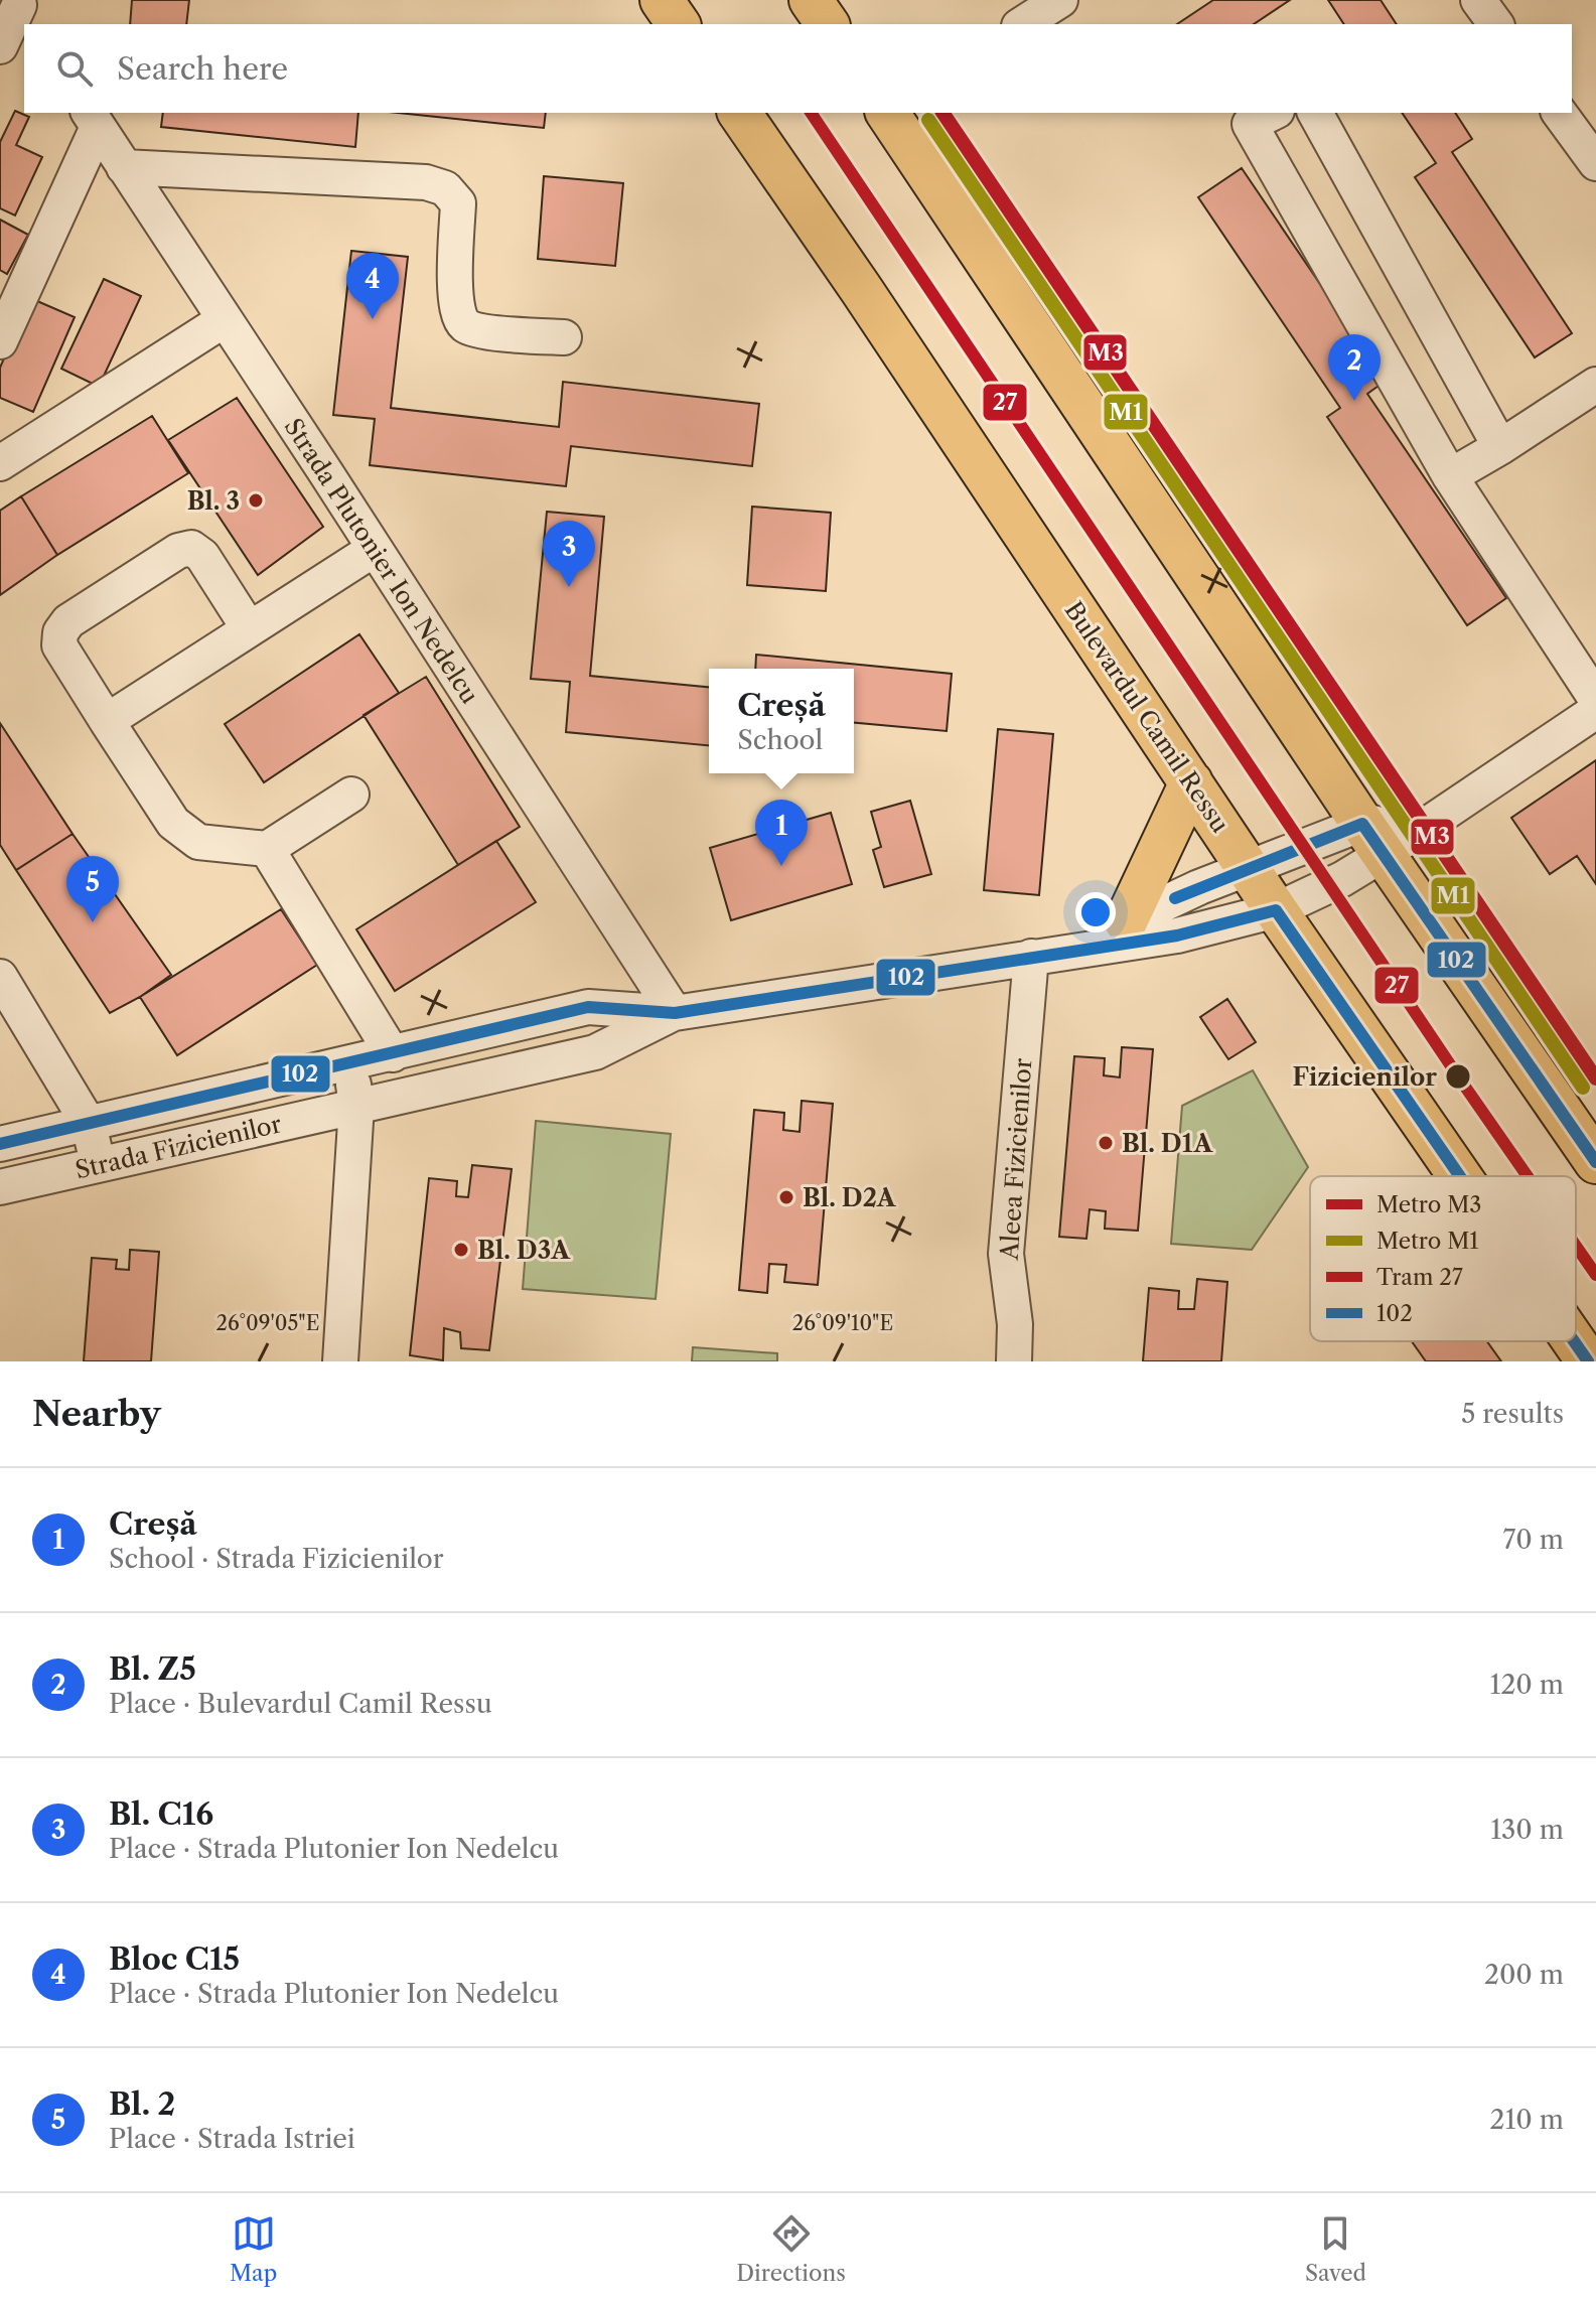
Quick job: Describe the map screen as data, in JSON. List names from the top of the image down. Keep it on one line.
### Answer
{"streets":{"main road":["Bulevardul Camil Ressu"],"street":["Strada Plutonier Ion Nedelcu","Strada Fizicienilor","Aleea Fizicienilor"]},"crossings":[["Strada Plutonier Ion Nedelcu","Strada Fizicienilor"],["Bulevardul Camil Ressu","Strada Fizicienilor"],["Strada Fizicienilor","Aleea Fizicienilor"]],"places":["Bl. 3","Fizicienilor","Bl. D1A","Bl. D2A","Bl. D3A"],"lines":["metro line M3","tram line 27","metro line M1","transit line 102"],"legend":["Metro M3","Metro M1","Tram 27","102"],"page":{"search":"Search here","pins":["4","2","3","1","5"],"popup":["Creșă","School"],"heading":["Nearby","5 results"],"list":[{"mark":"1","name":"Creșă","note":"School · Strada Fizicienilor","value":"70 m"},{"mark":"2","name":"Bl. Z5","note":"Place · Bulevardul Camil Ressu","value":"120 m"},{"mark":"3","name":"Bl. C16","note":"Place · Strada Plutonier Ion Nedelcu","value":"130 m"},{"mark":"4","name":"Bloc C15","note":"Place · Strada Plutonier Ion Nedelcu","value":"200 m"},{"mark":"5","name":"Bl. 2","note":"Place · Strada Istriei","value":"210 m"}],"nav":["Map","Directions","Saved"]},"coordinates":["26°09'05\"E","26°09'10\"E"]}
